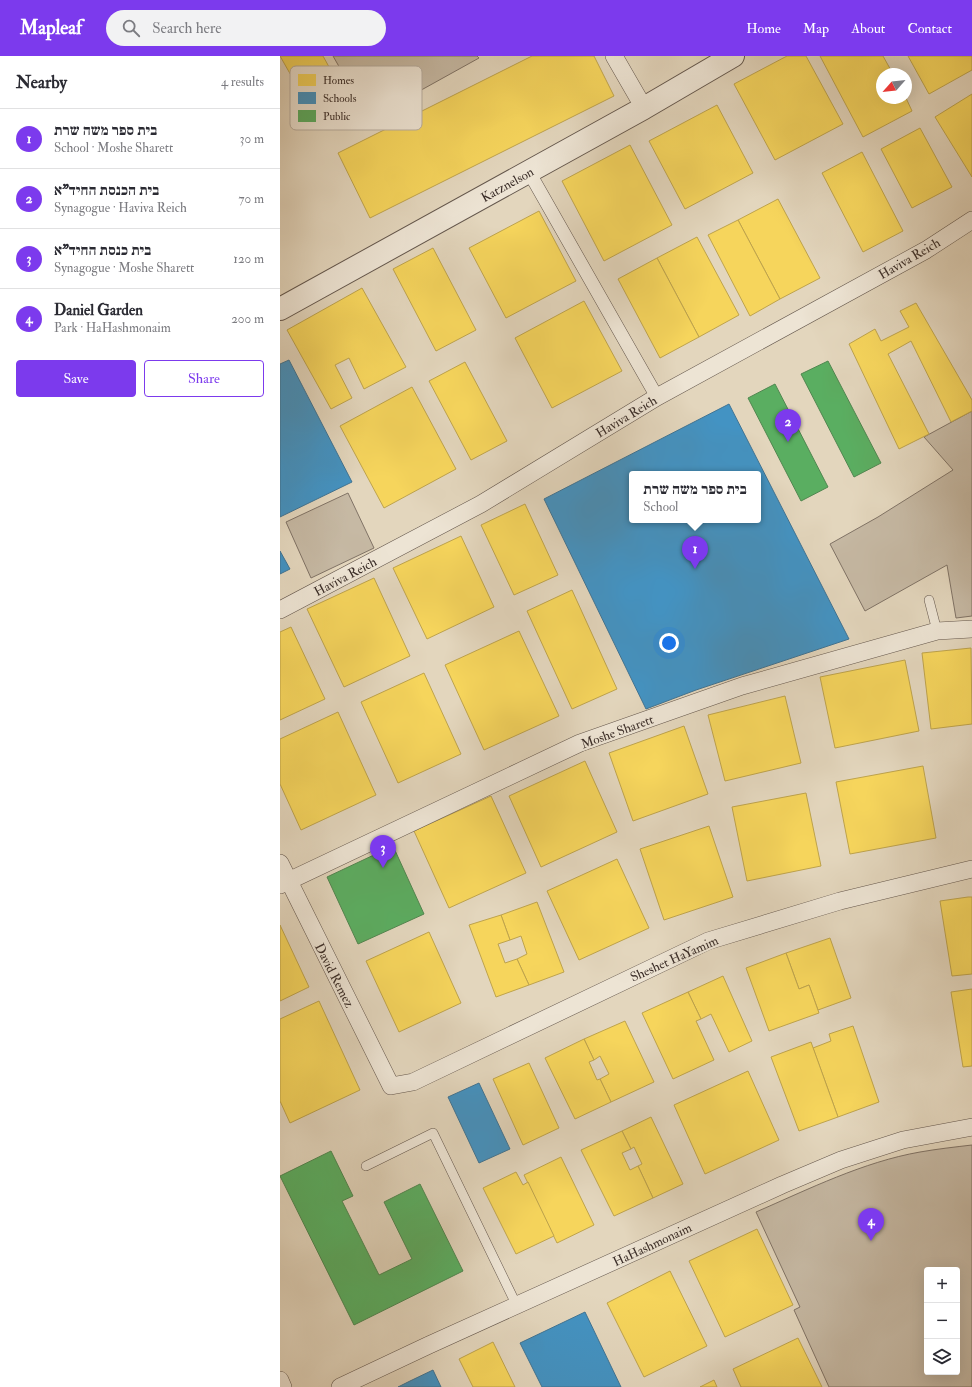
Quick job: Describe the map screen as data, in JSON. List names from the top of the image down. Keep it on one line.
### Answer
{"streets":{"street":["Katznelson","Haviva Reich","Moshe Sharett","Sheshet HaYamim","David Remez","HaHashmonaim"]},"crossings":[["Moshe Sharett","David Remez"],["Sheshet HaYamim","David Remez"]],"legend":["Homes","Schools","Public"],"north":"bottom left","page":{"header":"Mapleaf","search":"Search here","nav":["Home","Map","About","Contact"],"heading":["Nearby","4 results"],"list":[{"mark":"1","name":"בית ספר משה שרת","note":"School · Moshe Sharett","value":"30 m"},{"mark":"2","name":"בית הכנסת החיד\"א","note":"Synagogue · Haviva Reich","value":"70 m"},{"mark":"3","name":"בית כנסת החיד\"א","note":"Synagogue · Moshe Sharett","value":"120 m"},{"mark":"4","name":"Daniel Garden","note":"Park · HaHashmonaim","value":"200 m"}],"buttons":["Save","Share"],"pins":["2","1","3","4"],"popup":["בית ספר משה שרת","School"],"map_buttons":["+","−"]}}
